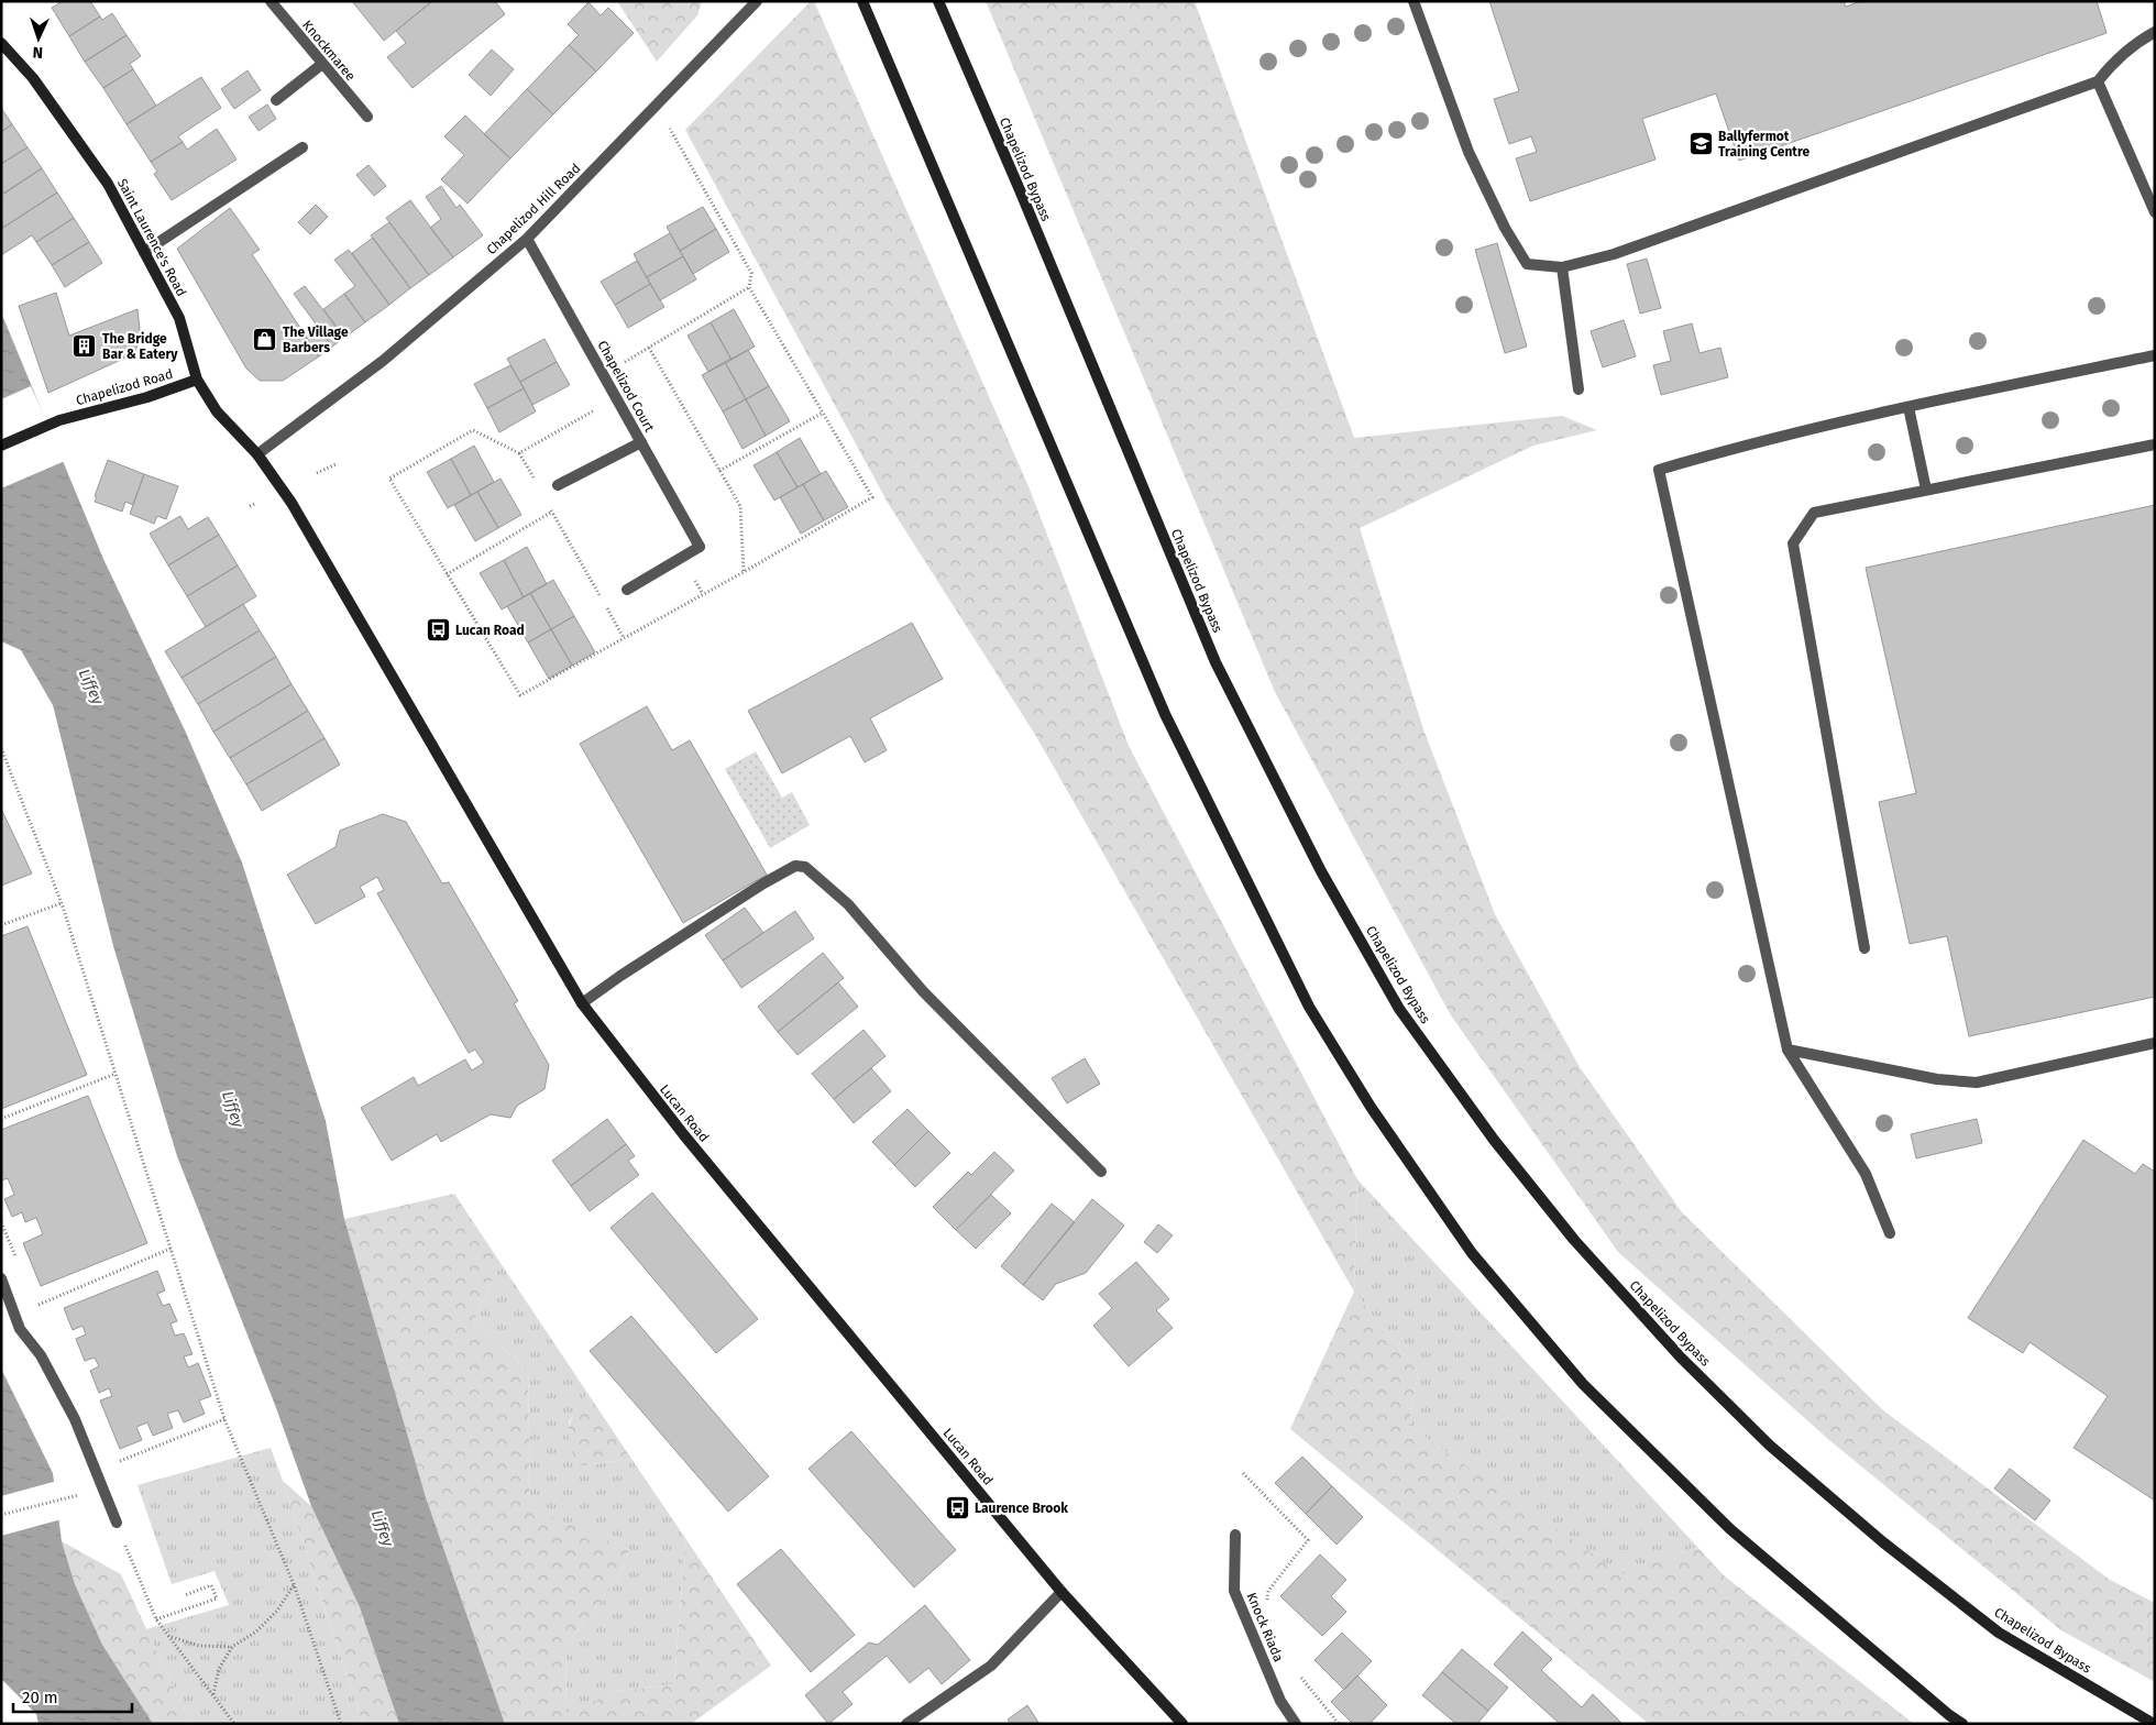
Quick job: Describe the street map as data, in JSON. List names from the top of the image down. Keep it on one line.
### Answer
{"streets":{"main road":["Chapelizod Bypass","Saint Laurence's Road","Chapelizod Road","Lucan Road"],"street":["Knockmaree","Chapelizod Hill Road","Chapelizod Court","Knock Riada"]},"crossings":[["Chapelizod Hill Road","Saint Laurence's Road"],["Chapelizod Hill Road","Chapelizod Court"],["Chapelizod Hill Road","Lucan Road"],["Saint Laurence's Road","Chapelizod Road"],["Saint Laurence's Road","Lucan Road"]],"water":["Liffey"],"places":{"school or university":["Ballyfermot Training Centre"],"shop":["The Village Barbers"],"building":["The Bridge Bar & Eatery"],"bus stop":["Lucan Road","Laurence Brook"]},"scale_bar":"20 m","north":"bottom"}
